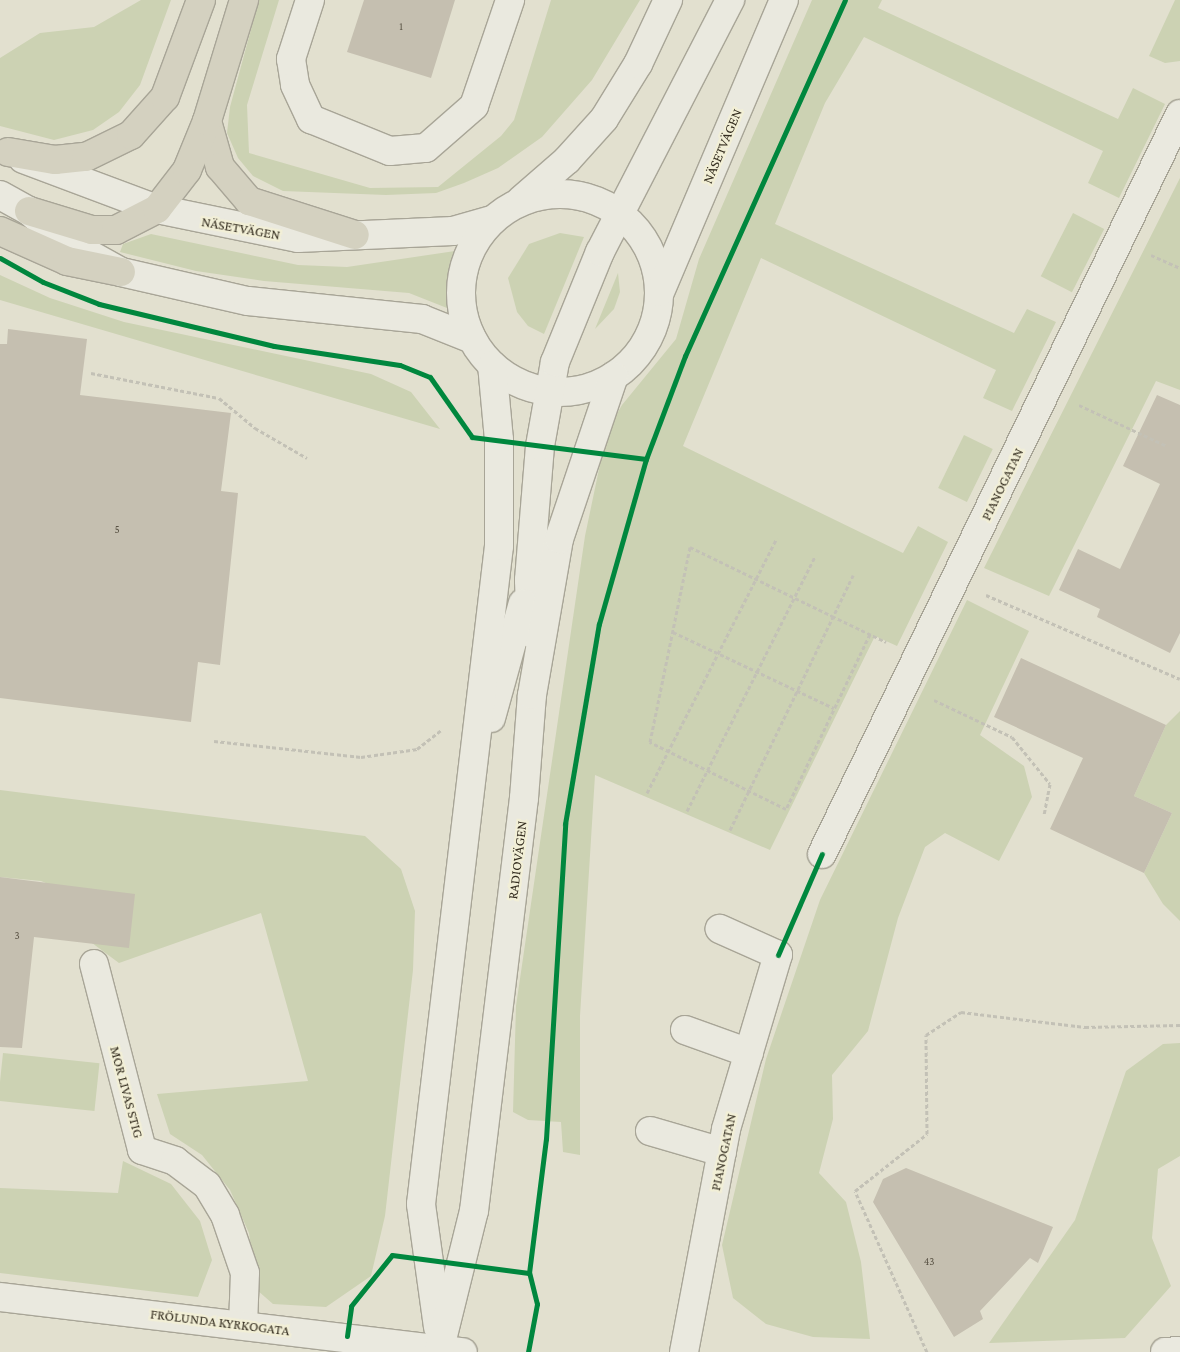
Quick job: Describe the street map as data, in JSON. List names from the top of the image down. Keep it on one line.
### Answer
{"streets":{"street":["NÄSETVÄGEN","PIANOGATAN","RADIOVÄGEN","MOR LIVAS STIG","FRÖLUNDA KYRKOGATA"]},"crossings":[["NÄSETVÄGEN","RADIOVÄGEN"],["RADIOVÄGEN","FRÖLUNDA KYRKOGATA"],["MOR LIVAS STIG","FRÖLUNDA KYRKOGATA"]],"house_numbers":["1","5","3","43"]}
